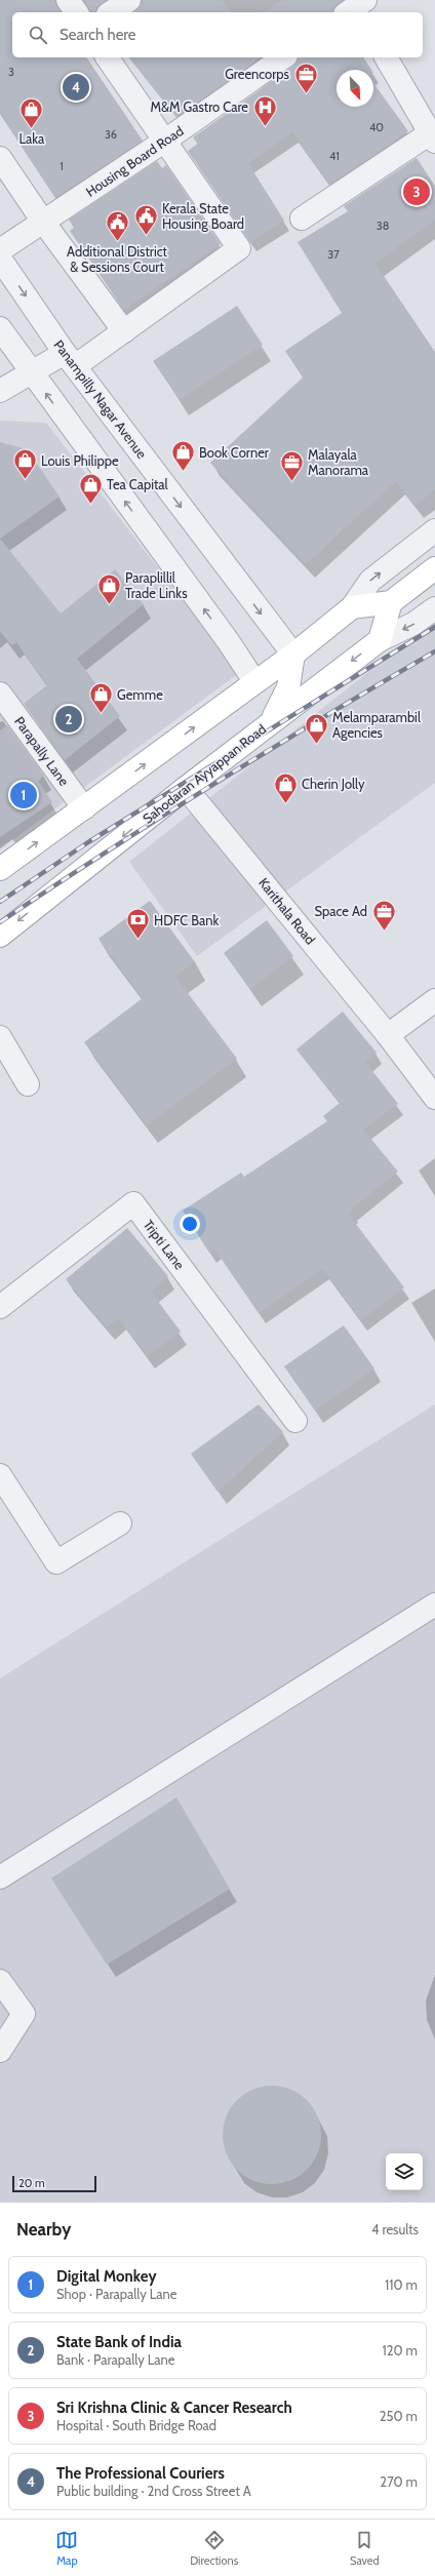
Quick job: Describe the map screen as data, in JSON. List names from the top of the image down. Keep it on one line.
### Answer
{"streets":{"main road":["Sahodaran Ayyappan Road"],"street":["Housing Board Road","Panampilly Nagar Avenue","Parapally Lane","Karithala Road","Tripti Lane"]},"crossings":[["Sahodaran Ayyappan Road","Karithala Road"]],"places":{"office":["Greencorps","Malayala Manorama","Space Ad"],"hospital":["M&M Gastro Care"],"shop":["Laka","Book Corner","Louis Philippe","Tea Capital","Paraplillil Trade Links","Gemme","Melamparambil Agencies","Cherin Jolly"],"public building":["Kerala State Housing Board","Additional District & Sessions Court"],"bank":["HDFC Bank"]},"house_numbers":["3","40","36","41","1","38","37"],"scale_bar":"20 m","north":"bottom right","page":{"search":"Search here","pins":["4","3","2","1"],"scale":"20 m","heading":["Nearby","4 results"],"list":[{"mark":"1","name":"Digital Monkey","note":"Shop · Parapally Lane","value":"110 m"},{"mark":"2","name":"State Bank of India","note":"Bank · Parapally Lane","value":"120 m"},{"mark":"3","name":"Sri Krishna Clinic & Cancer Research","note":"Hospital · South Bridge Road","value":"250 m"},{"mark":"4","name":"The Professional Couriers","note":"Public building · 2nd Cross Street A","value":"270 m"}],"nav":["Map","Directions","Saved"]}}
